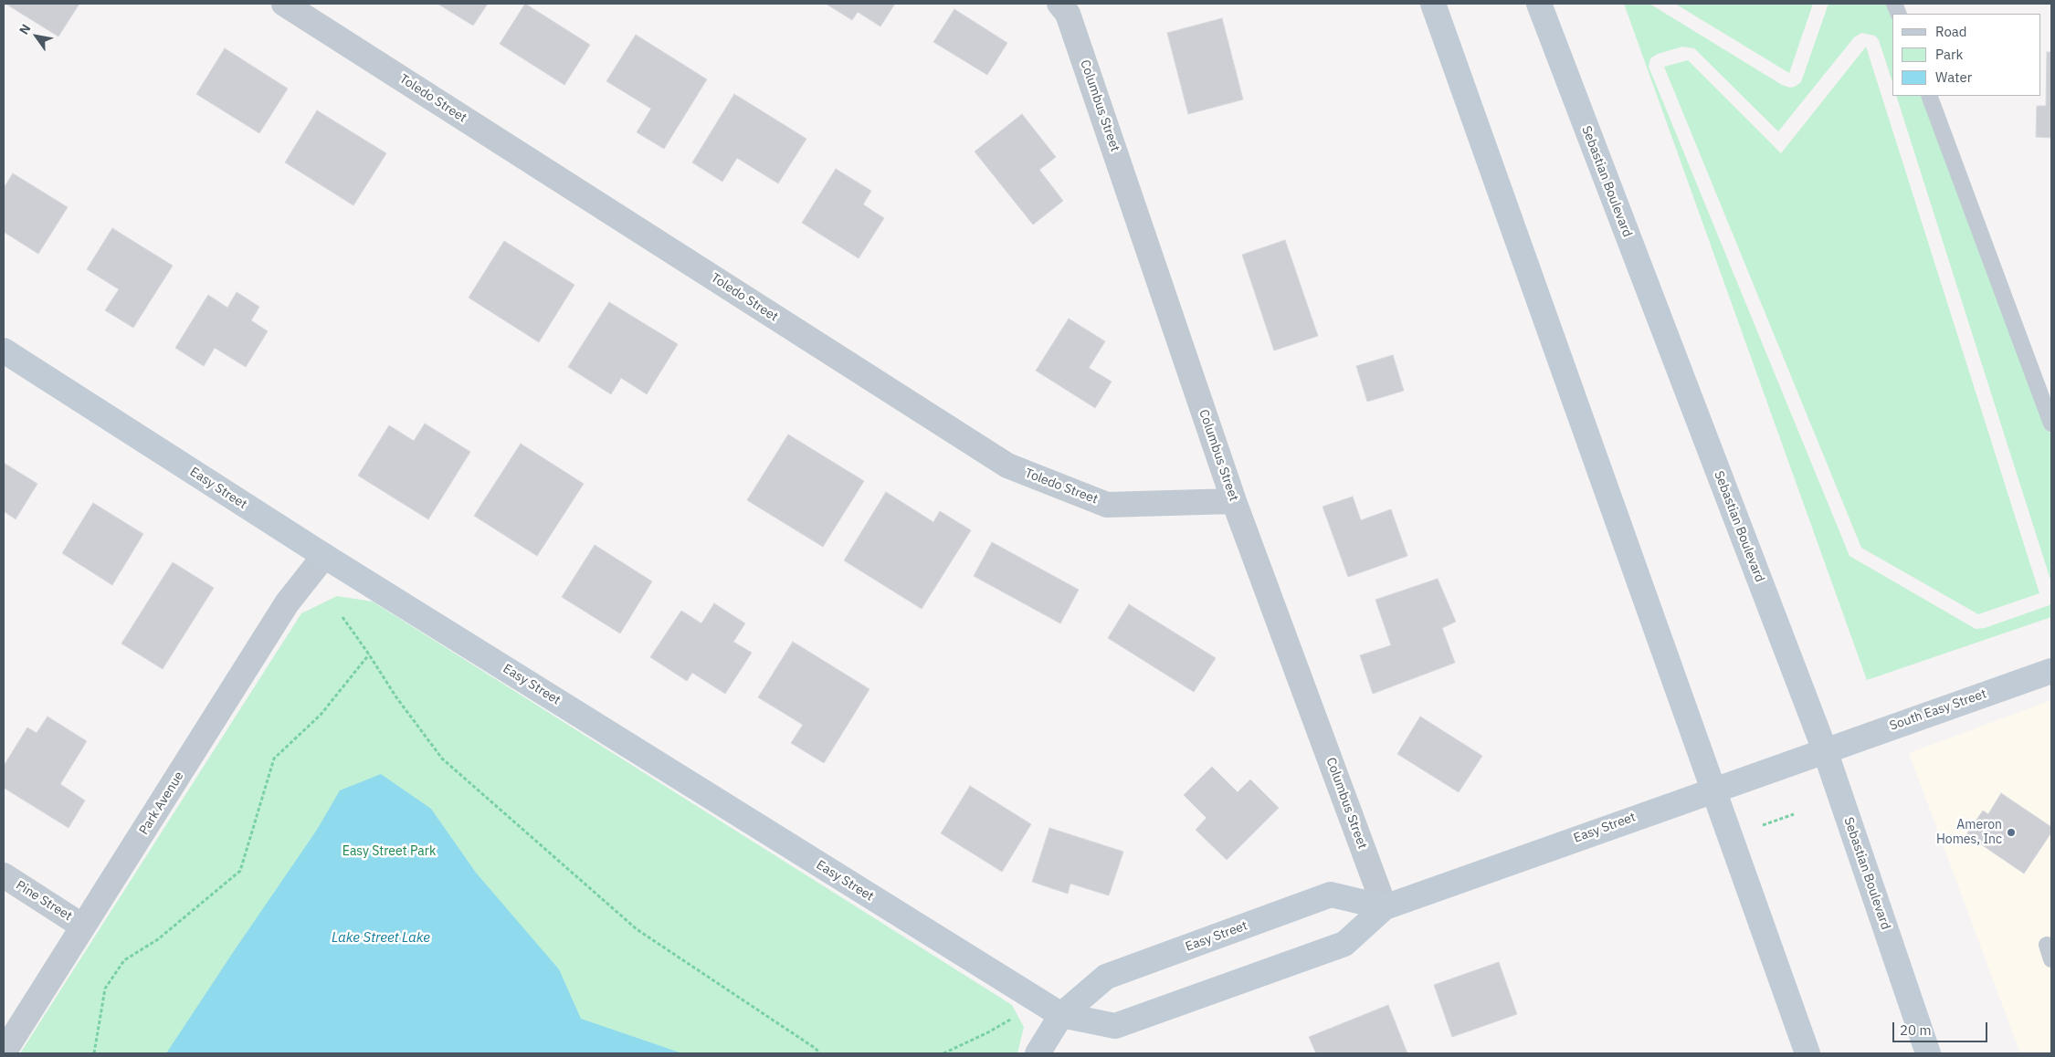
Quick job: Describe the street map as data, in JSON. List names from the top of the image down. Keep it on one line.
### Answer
{"streets":{"street":["Toledo Street","Columbus Street","Sebastian Boulevard","Easy Street","South Easy Street","Park Avenue","Pine Street"]},"crossings":[["Toledo Street","Columbus Street"],["Columbus Street","Easy Street"],["Sebastian Boulevard","Easy Street"],["Sebastian Boulevard","South Easy Street"],["Easy Street","South Easy Street"],["Easy Street","Park Avenue"],["Park Avenue","Pine Street"]],"water":["Lake Street Lake"],"parks":["Easy Street Park"],"places":["Ameron Homes, Inc"],"legend":["Road","Park","Water"],"scale_bar":"20 m","north":"top left"}
